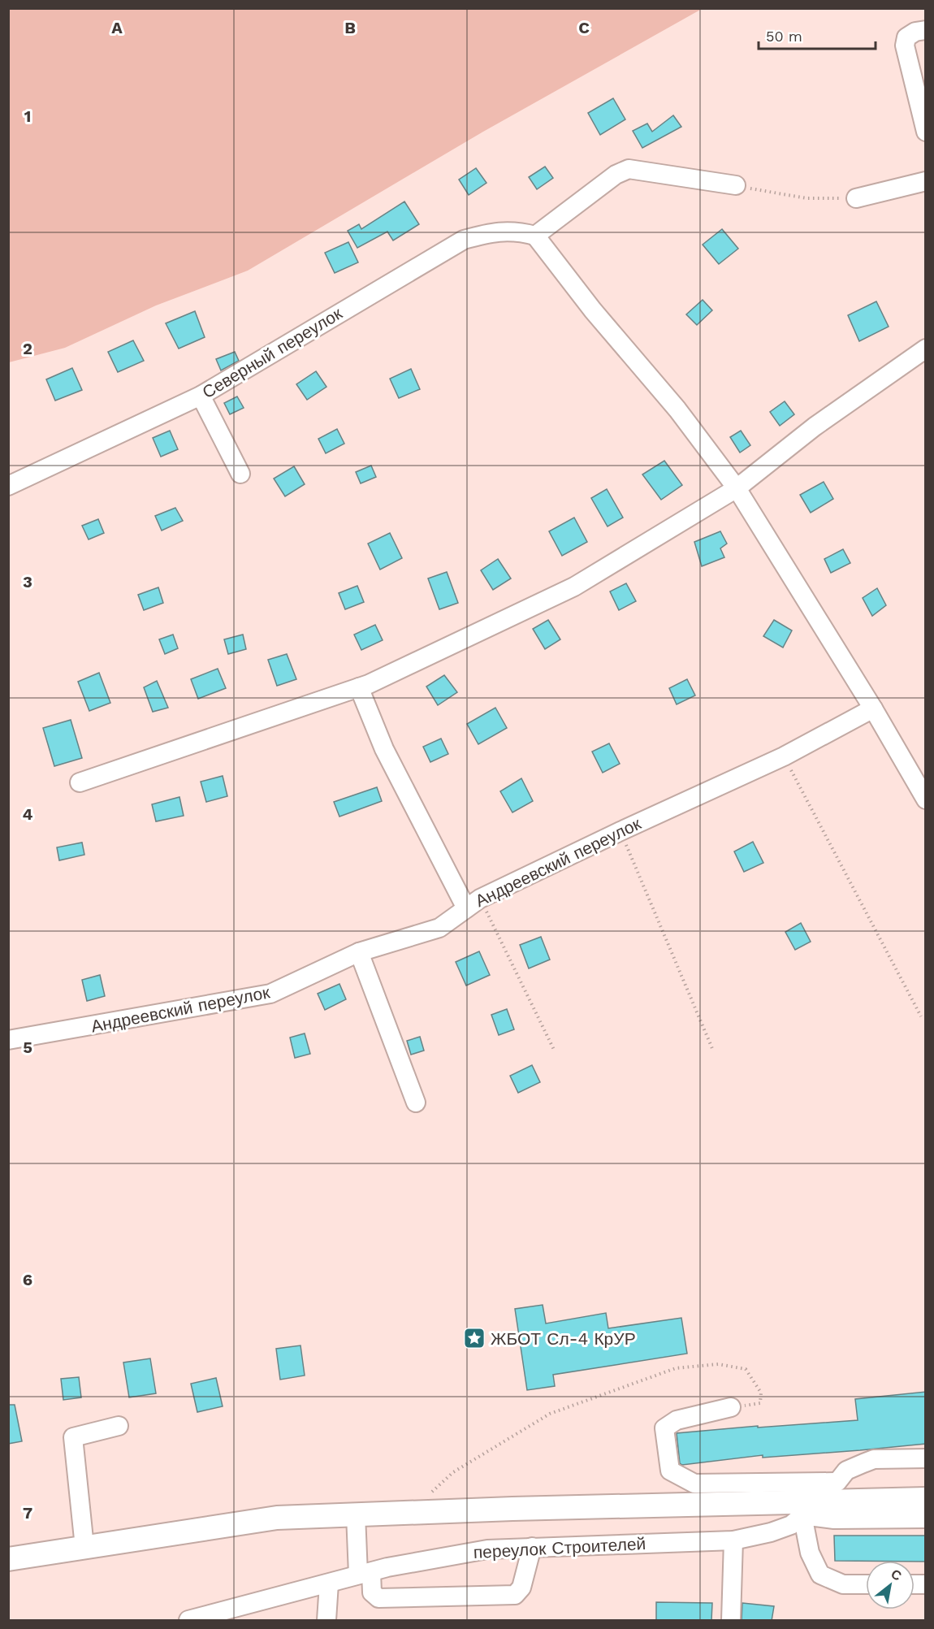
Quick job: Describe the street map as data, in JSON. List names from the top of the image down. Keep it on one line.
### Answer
{"streets":{"street":["Северный переулок","Андреевский переулок","переулок Строителей"]},"places":{"place":["ЖБОТ Сл-4 КрУР"]},"scale_bar":"50 m","north":"top right","grid":{"columns":["A","B","C"],"rows":["1","2","3","4","5","6","7"]}}
